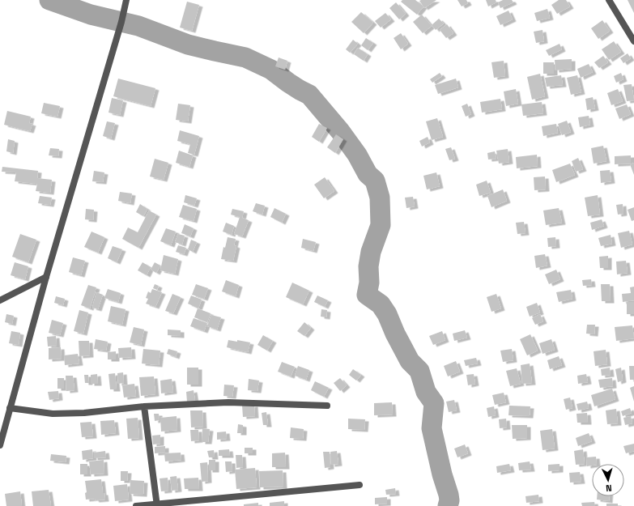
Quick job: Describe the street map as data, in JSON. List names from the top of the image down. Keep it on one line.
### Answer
{"north":"bottom"}
